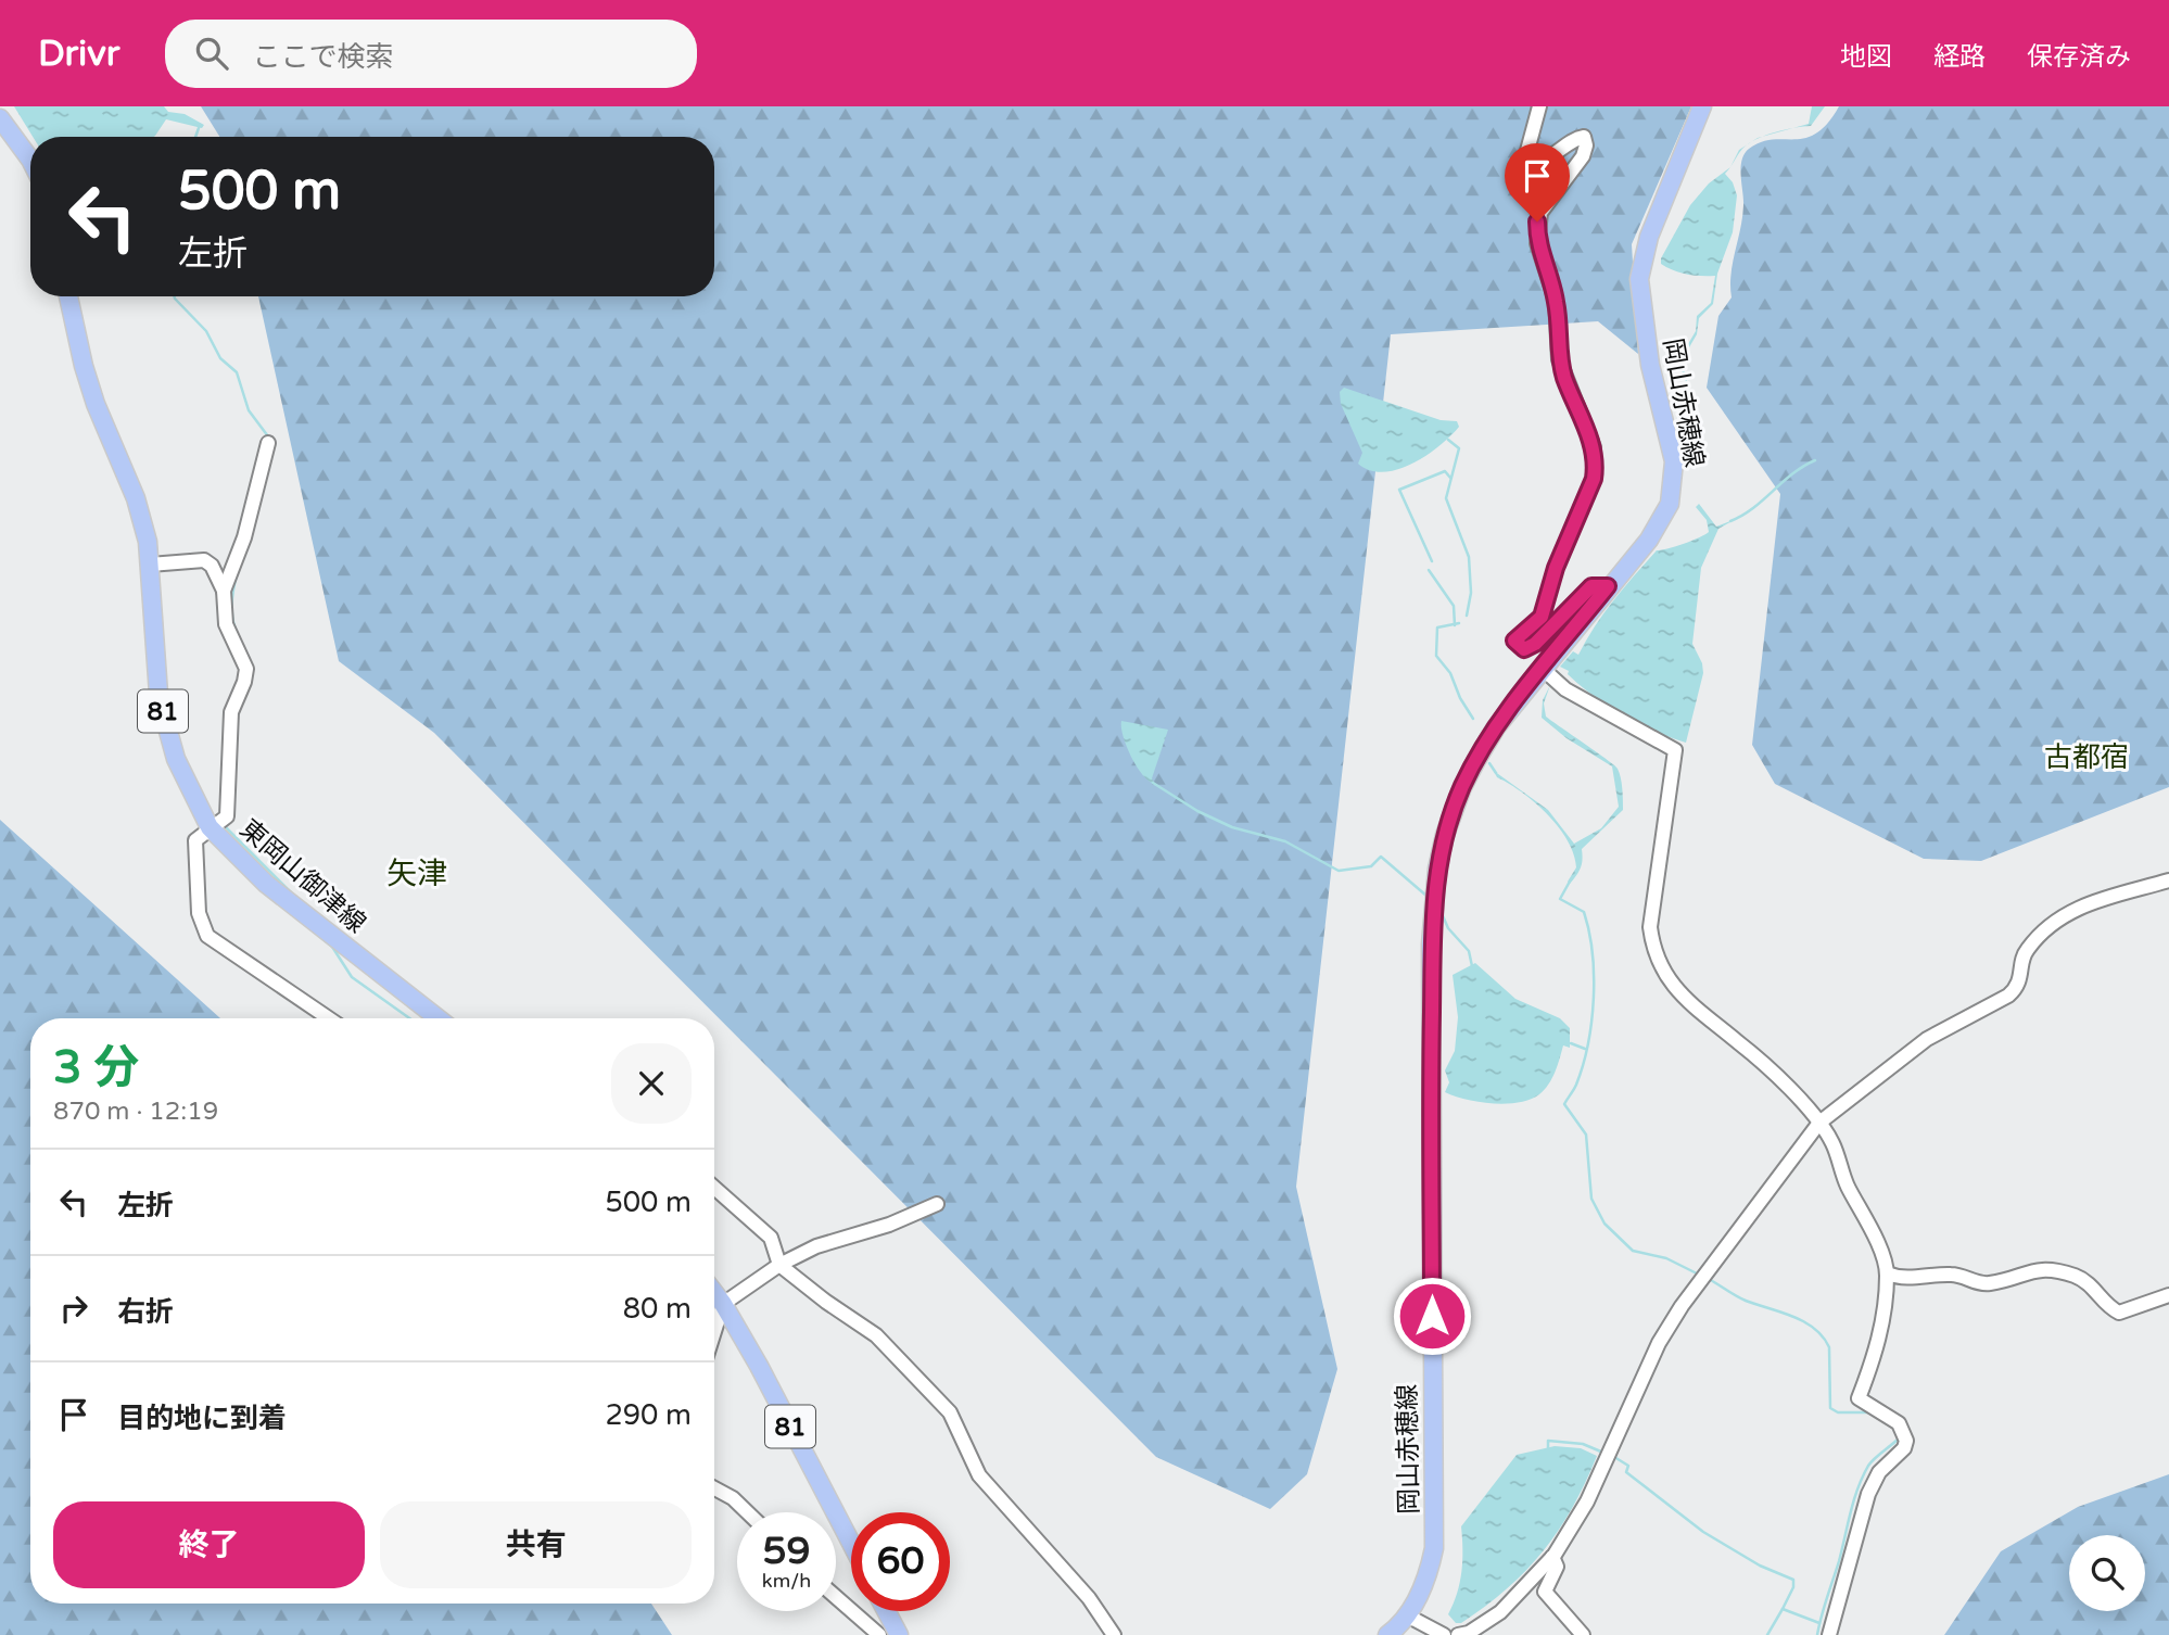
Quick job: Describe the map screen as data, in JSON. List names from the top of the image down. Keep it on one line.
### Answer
{"streets":{"main road":["岡山赤穂線","81","東岡山御津線"]},"districts":["古都宿","矢津"],"page":{"header":"Drivr","search":"ここで検索","nav":["地図","経路","保存済み"],"turn":["500 m","左折"],"heading":["3 分","870 m · 12:19"],"list":[{"name":"左折","value":"500 m"},{"name":"右折","value":"80 m"},{"name":"目的地に到着","value":"290 m"}],"buttons":["終了","共有"],"speed":"59 km/h","limit":"60"}}
